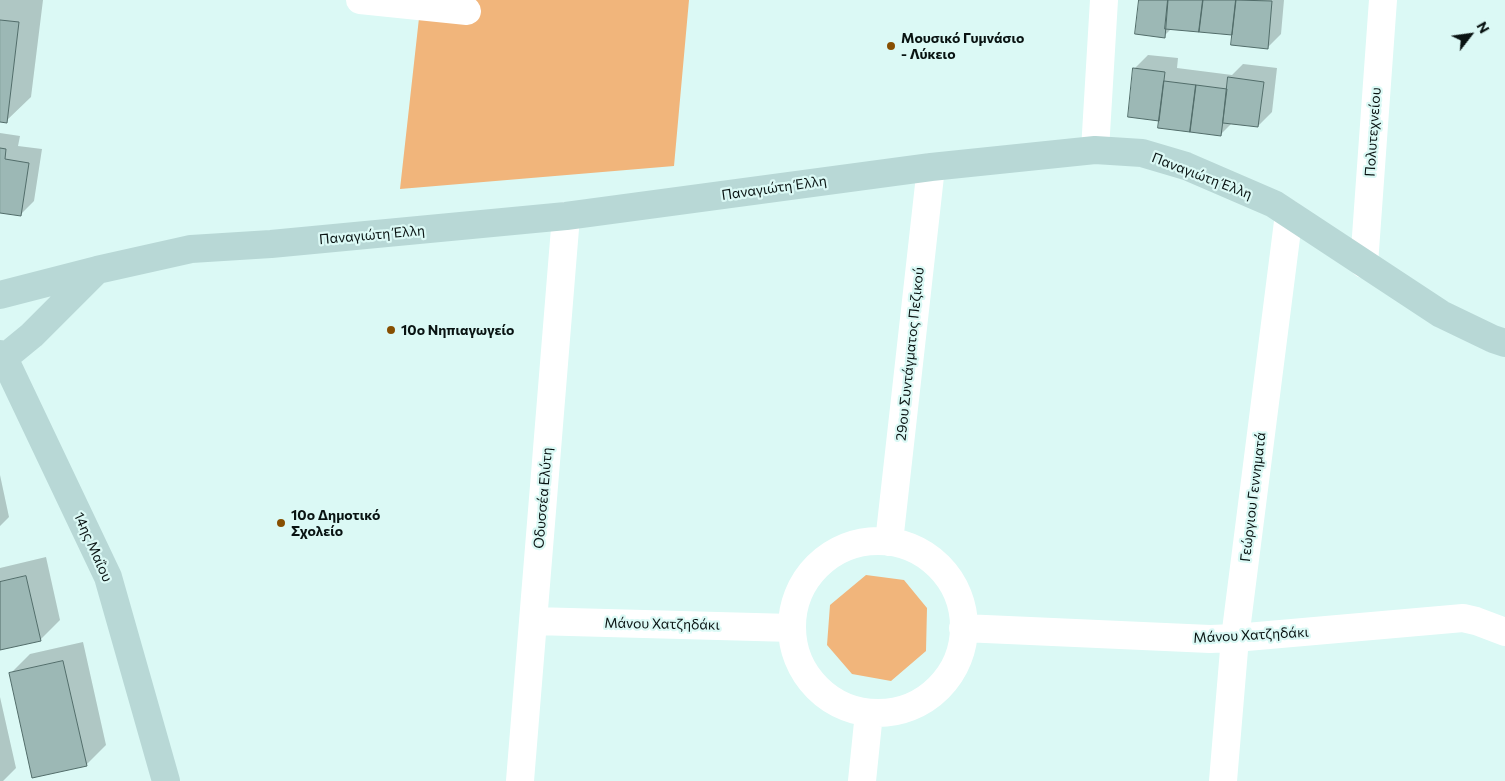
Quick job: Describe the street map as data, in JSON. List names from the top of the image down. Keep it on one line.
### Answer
{"streets":{"street":["Πολυτεχνείου","Παναγιώτη Έλλη","29ου Συντάγματος Πεζικού","Γεώργιου Γεννηματά","Οδυσσέα Ελύτη","14ης Μαΐου","Μάνου Χατζηδάκι"]},"crossings":[["Πολυτεχνείου","Παναγιώτη Έλλη"],["Παναγιώτη Έλλη","29ου Συντάγματος Πεζικού"],["Παναγιώτη Έλλη","Γεώργιου Γεννηματά"],["Παναγιώτη Έλλη","Οδυσσέα Ελύτη"],["29ου Συντάγματος Πεζικού","Μάνου Χατζηδάκι"],["Γεώργιου Γεννηματά","Μάνου Χατζηδάκι"],["Οδυσσέα Ελύτη","Μάνου Χατζηδάκι"]],"places":["Μουσικό Γυμνάσιο - Λύκειο","10ο Νηπιαγωγείο","10ο Δημοτικό Σχολείο"],"north":"top right"}
